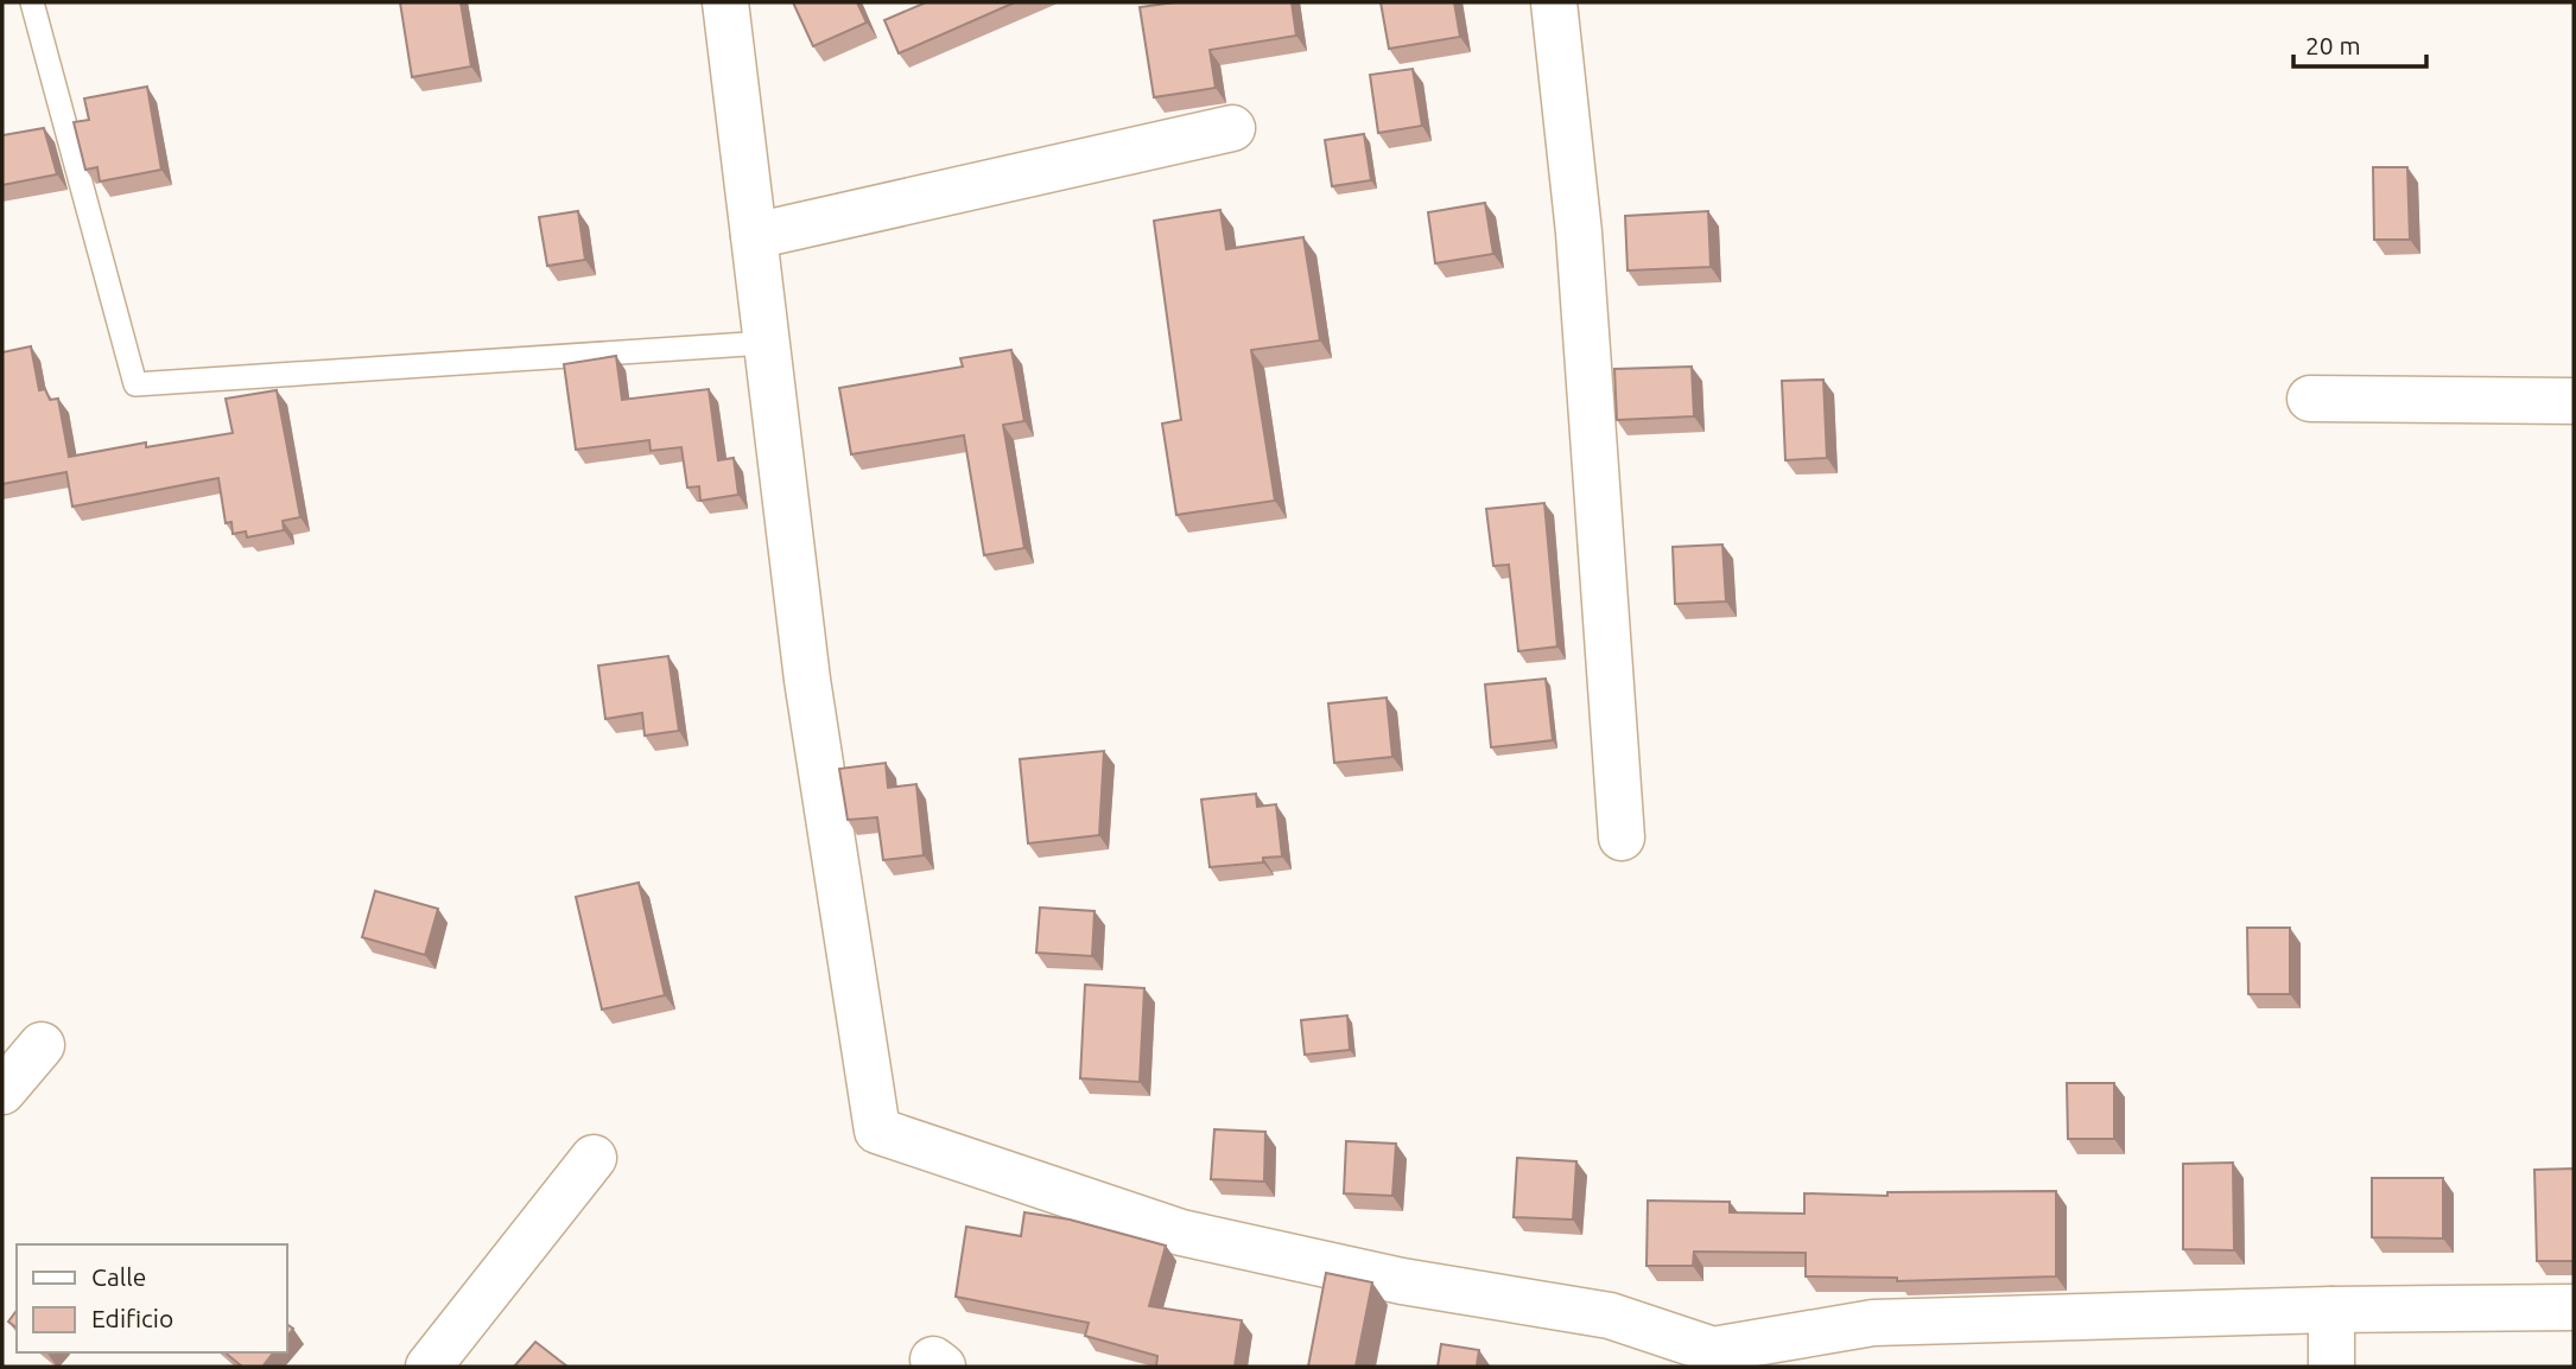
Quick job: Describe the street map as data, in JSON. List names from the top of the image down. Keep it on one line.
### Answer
{"legend":["Calle","Edificio"],"scale_bar":"20 m"}
